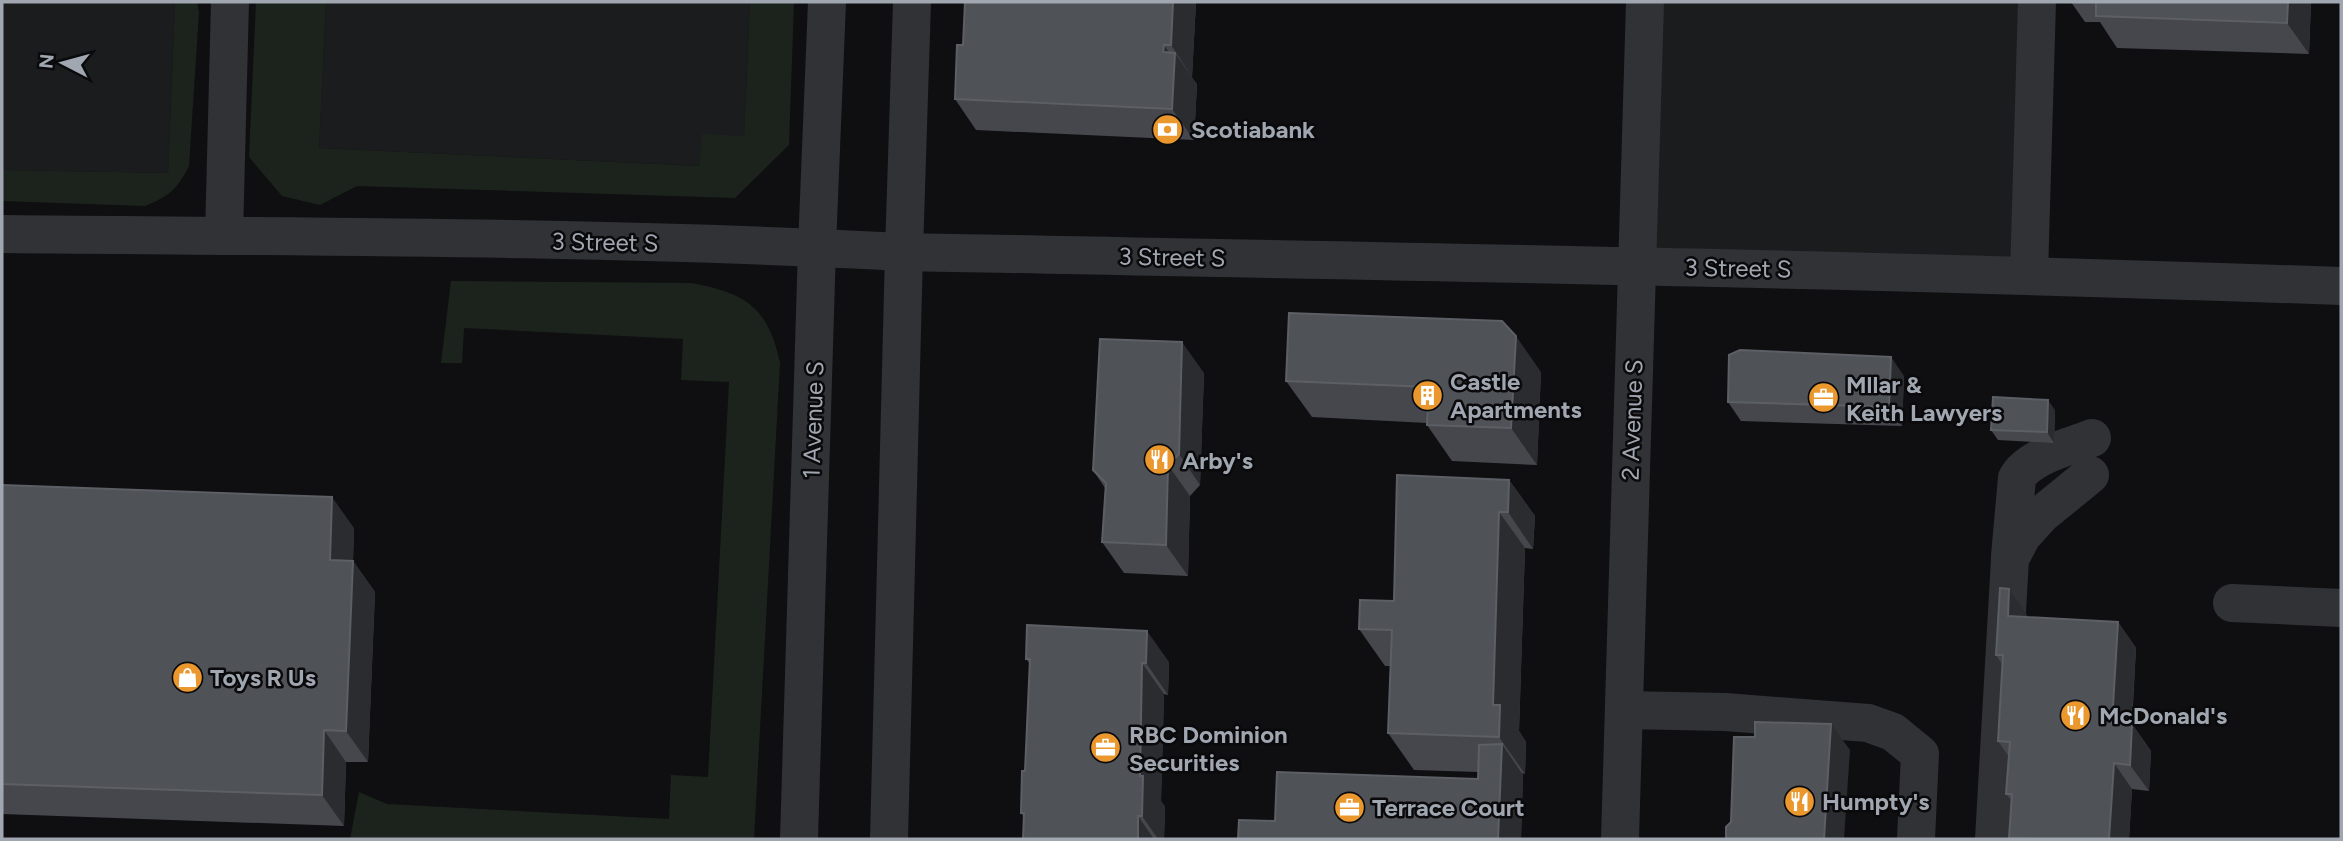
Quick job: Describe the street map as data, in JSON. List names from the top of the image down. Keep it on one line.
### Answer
{"streets":{"street":["3 Street S","1 Avenue S","2 Avenue S"]},"crossings":[["3 Street S","1 Avenue S"],["3 Street S","2 Avenue S"]],"places":{"bank":["Scotiabank"],"building":["Castle Apartments"],"office":["Mllar & Keith Lawyers","RBC Dominion Securities","Terrace Court"],"restaurant":["Arby's","McDonald's","Humpty's"],"shop":["Toys R Us"]},"north":"left"}
